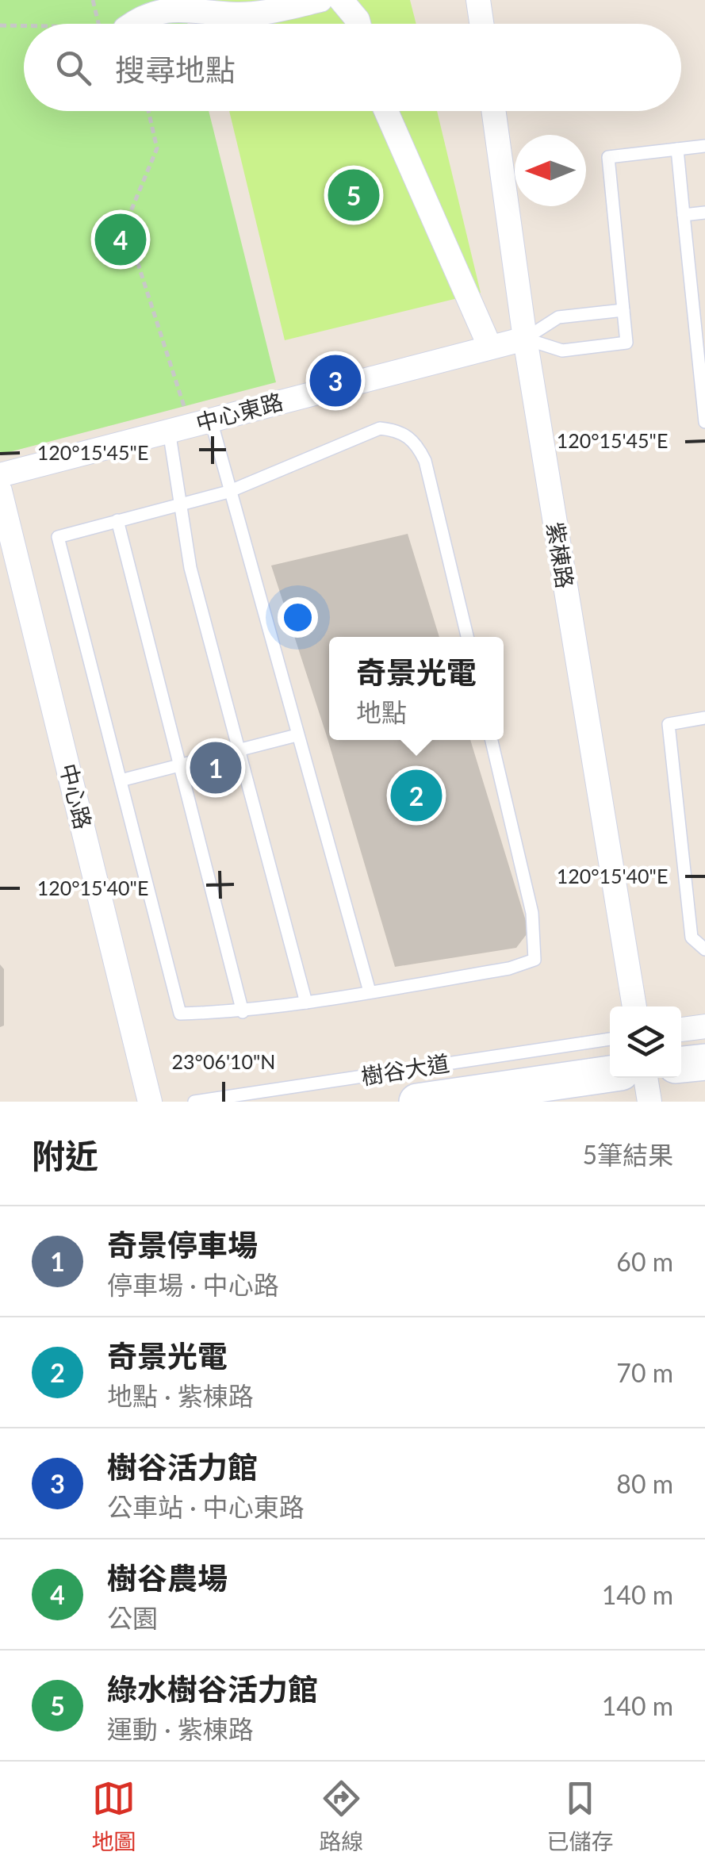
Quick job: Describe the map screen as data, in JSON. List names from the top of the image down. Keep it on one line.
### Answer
{"streets":{"street":["中心東路","紫棟路","中心路","樹谷大道"]},"crossings":[["中心東路","紫棟路"]],"north":"left","page":{"search":"搜尋地點","pins":["5","4","3","1","2"],"popup":["奇景光電","地點"],"heading":["附近","5筆結果"],"list":[{"mark":"1","name":"奇景停車場","note":"停車場 · 中心路","value":"60 m"},{"mark":"2","name":"奇景光電","note":"地點 · 紫棟路","value":"70 m"},{"mark":"3","name":"樹谷活力館","note":"公車站 · 中心東路","value":"80 m"},{"mark":"4","name":"樹谷農場","note":"公園","value":"140 m"},{"mark":"5","name":"綠水樹谷活力館","note":"運動 · 紫棟路","value":"140 m"}],"nav":["地圖","路線","已儲存"]},"coordinates":["120°15'45\"E","120°15'40\"E","23°06'10\"N"]}
